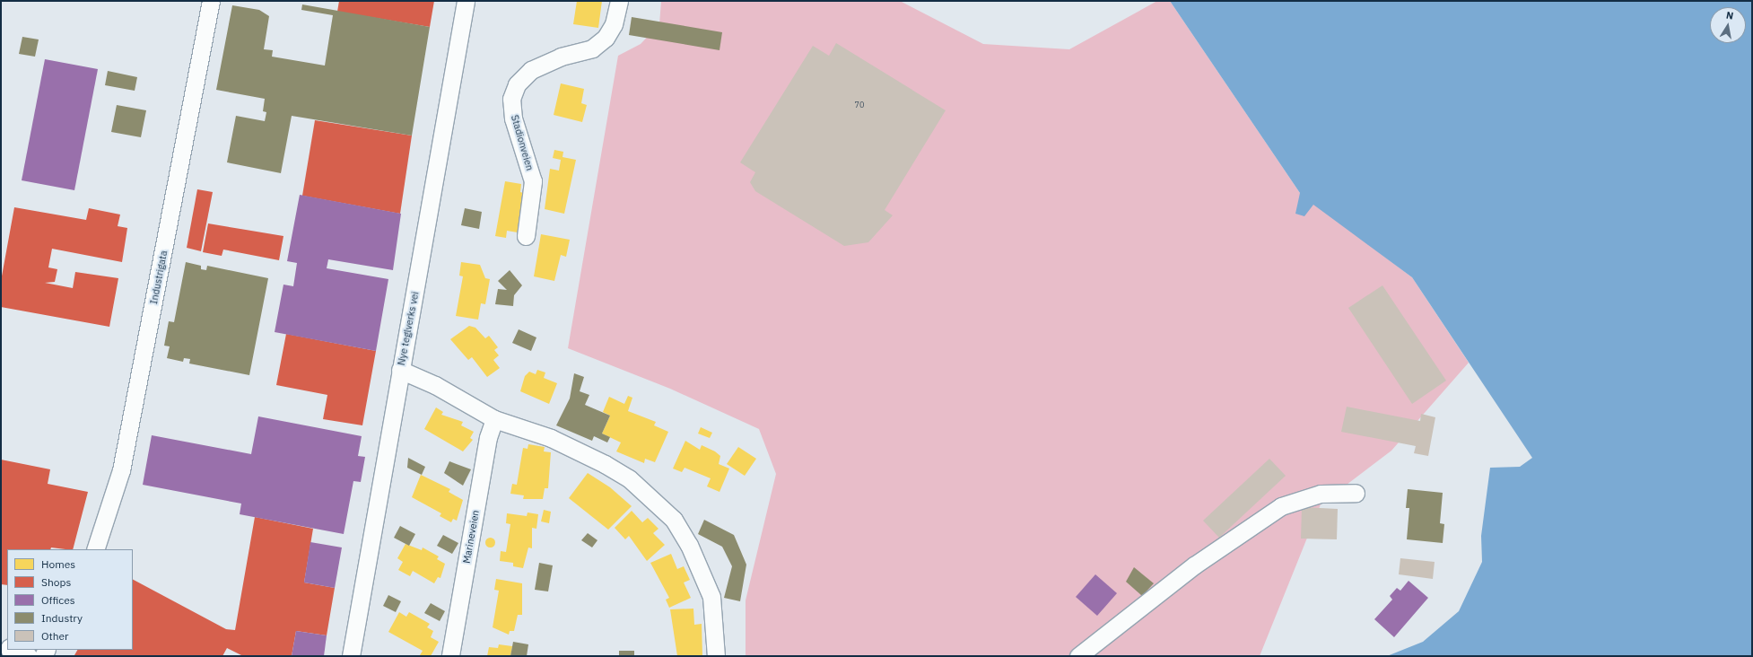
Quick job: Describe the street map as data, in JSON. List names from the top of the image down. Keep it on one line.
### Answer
{"streets":{"street":["Stadionveien","Industrigata","Nye teglverks vei","Marineveien"]},"house_numbers":["70"],"legend":["Homes","Shops","Offices","Industry","Other"],"north":"top"}
